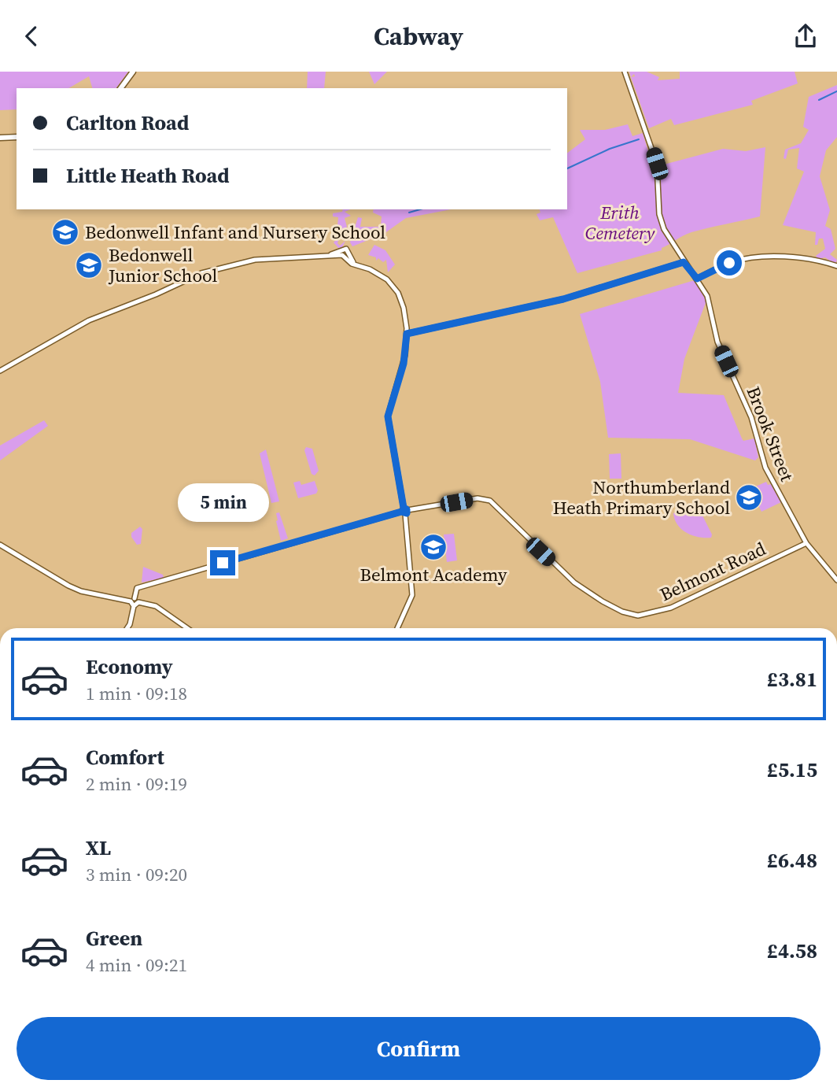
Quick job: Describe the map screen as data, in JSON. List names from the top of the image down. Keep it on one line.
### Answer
{"streets":{"street":["Brook Street","Belmont Road"]},"crossings":[["Brook Street","Belmont Road"]],"parks":["Erith Cemetery"],"places":{"school or university":["Bedonwell Infant and Nursery School","Bedonwell Junior School","Northumberland Heath Primary School","Belmont Academy"]},"page":{"header":"Cabway","banner":["Carlton Road","Little Heath Road"],"bubble":"5 min","list":[{"name":"Economy","note":"1 min · 09:18","value":"£3.81"},{"name":"Comfort","note":"2 min · 09:19","value":"£5.15"},{"name":"XL","note":"3 min · 09:20","value":"£6.48"},{"name":"Green","note":"4 min · 09:21","value":"£4.58"}],"buttons":"Confirm"}}
